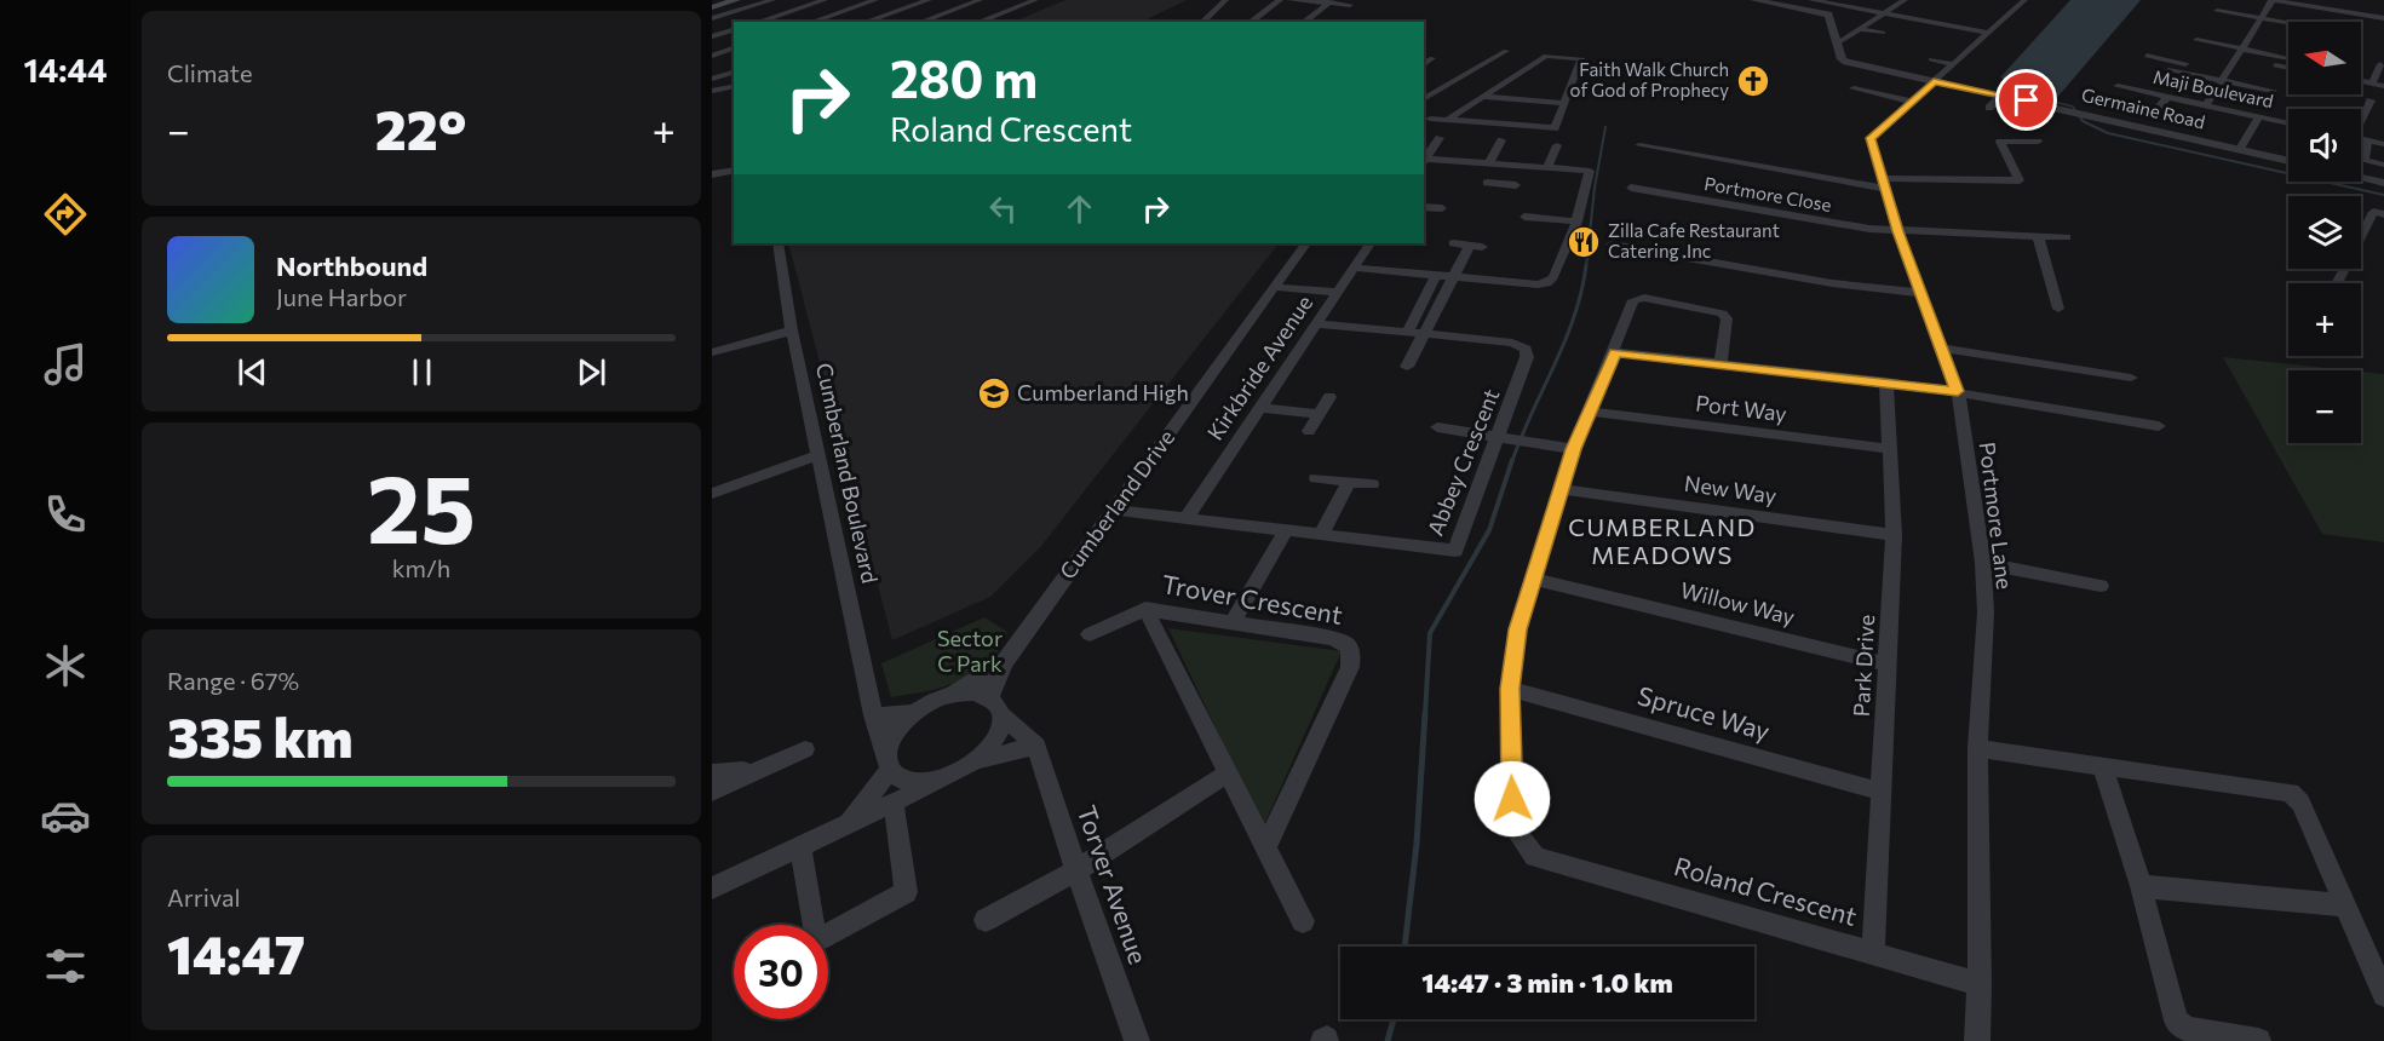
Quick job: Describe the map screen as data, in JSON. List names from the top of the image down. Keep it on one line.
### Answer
{"streets":{"street":["Maji Boulevard","Germaine Road","Portmore Close","Kirkbride Avenue","Port Way","Abbey Crescent","Cumberland Boulevard","New Way","Cumberland Drive","Portmore Lane","Trover Crescent","Willow Way","Park Drive","Spruce Way","Torver Avenue","Roland Crescent"]},"crossings":[["Germaine Road","Portmore Lane"],["Portmore Close","Portmore Lane"],["Kirkbride Avenue","Abbey Crescent"],["Port Way","Park Drive"],["Abbey Crescent","Cumberland Drive"],["Cumberland Boulevard","Cumberland Drive"],["New Way","Park Drive"],["Portmore Lane","Roland Crescent"],["Willow Way","Park Drive"],["Park Drive","Spruce Way"],["Park Drive","Roland Crescent"],["Spruce Way","Roland Crescent"]],"districts":["CUMBERLAND MEADOWS"],"parks":["Sector C Park"],"places":{"church":["Faith Walk Church of God of Prophecy"],"restaurant":["Zilla Cafe Restaurant Catering .Inc"],"school or university":["Cumberland High"]},"north":"left","page":{"tabs":"14:44","tile":["Climate",["25","km/h"],["Range · 67%","335 km"],["Arrival","14:47"]],"map_buttons":["+","−"],"turn":["280 m","Roland Crescent"],"heat":["−","22°","+"],"song":["Northbound","June Harbor"],"limit":"30","trip":"14:47 · 3 min · 1.0 km"}}
